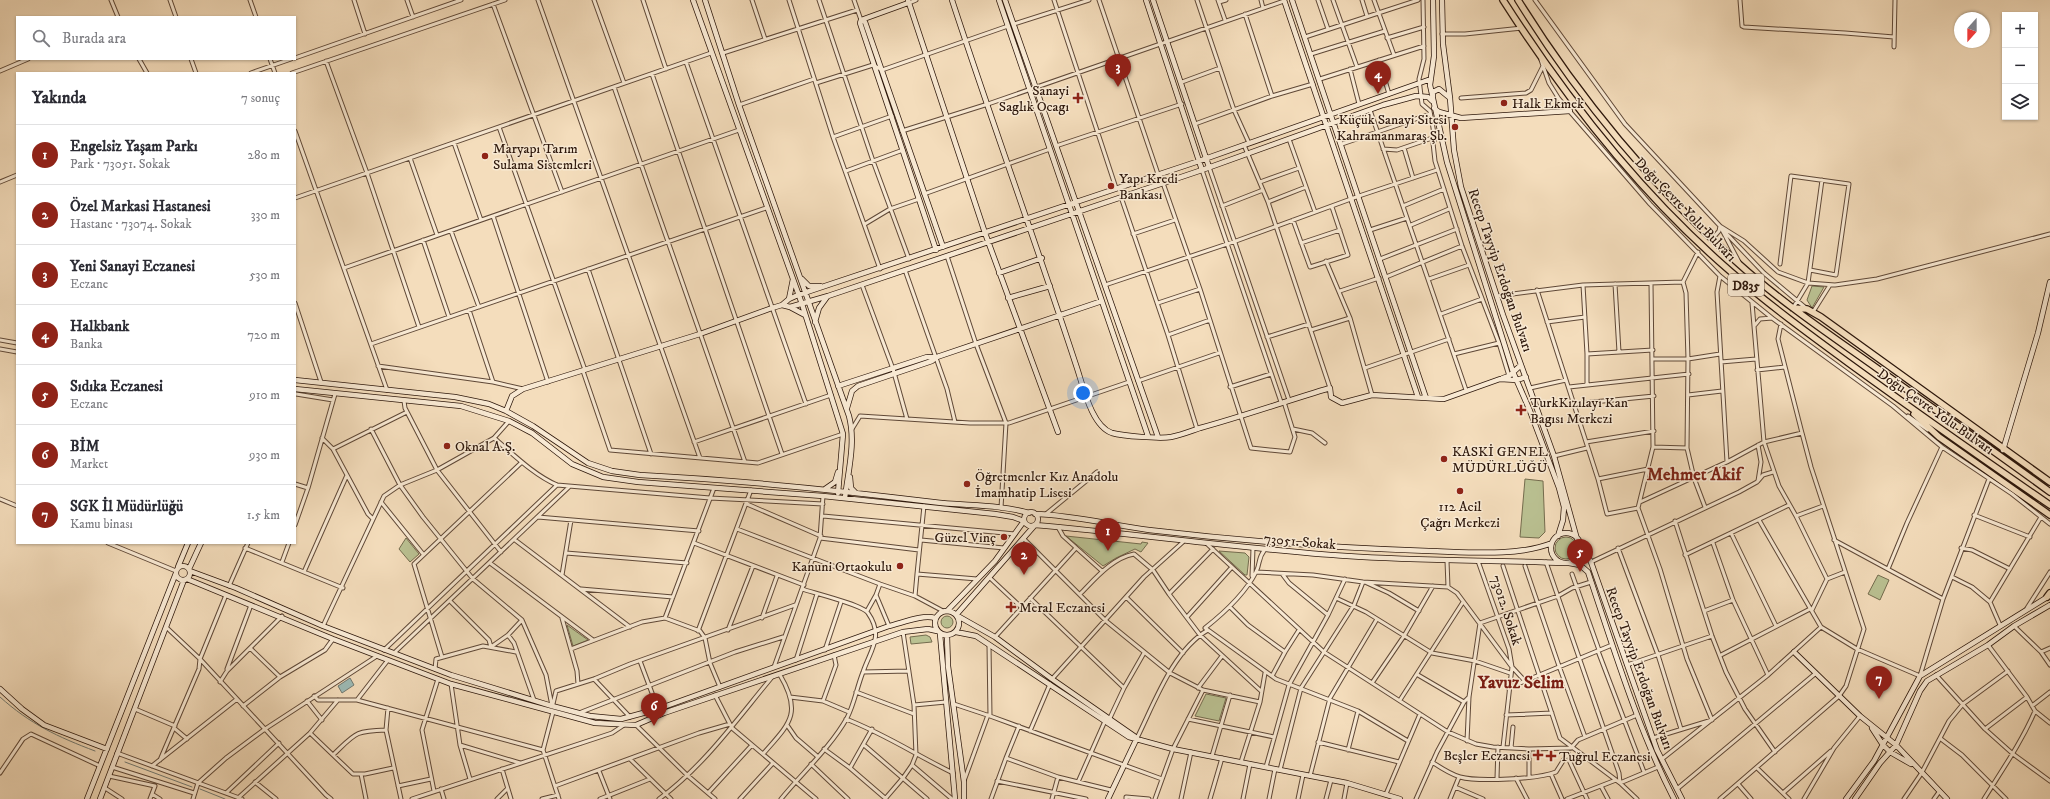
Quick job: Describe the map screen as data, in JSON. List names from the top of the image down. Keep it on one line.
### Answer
{"streets":{"highway":["Doğu Çevre Yolu Bulvarı","D835"],"main road":["Recep Tayyip Erdoğan Bulvarı","73051. Sokak"],"street":["73012. Sokak"]},"crossings":[["Recep Tayyip Erdoğan Bulvarı","73051. Sokak"],["73051. Sokak","73012. Sokak"]],"districts":["Mehmet Akif","Yavuz Selim"],"places":{"health":["Sanayi Saglık Ocagı","TurkKızılayı Kan Bagısı Merkezi","Meral Eczanesi","Beşler Eczanesi","Tuğrul Eczanesi"],"other":["Halk Ekmek","Küçük Sanayi Sitesi Kahramanmaraş Şb.","Maryapı Tarım Sulama Sistemleri","Yapı Kredi Bankası","Oknal A.Ş.","KASKİ GENEL MÜDÜRLÜĞÜ","Öğretmenler Kız Anadolu İmamhatip Lisesi","112 Acil Çağrı Merkezi","Güzel Vinç","Kanuni Ortaokulu"]},"north":"bottom","page":{"map_buttons":["+","−"],"search":"Burada ara","pins":["3","4","1","5","2","7","6"],"heading":["Yakında","7 sonuç"],"list":[{"mark":"1","name":"Engelsiz Yaşam Parkı","note":"Park · 73051. Sokak","value":"280 m"},{"mark":"2","name":"Özel Markasi Hastanesi","note":"Hastane · 73074. Sokak","value":"330 m"},{"mark":"3","name":"Yeni Sanayi Eczanesi","note":"Eczane","value":"530 m"},{"mark":"4","name":"Halkbank","note":"Banka","value":"720 m"},{"mark":"5","name":"Sıdıka Eczanesi","note":"Eczane","value":"910 m"},{"mark":"6","name":"BİM","note":"Market","value":"930 m"},{"mark":"7","name":"SGK İl Müdürlüğü","note":"Kamu binası","value":"1.5 km"}]}}
